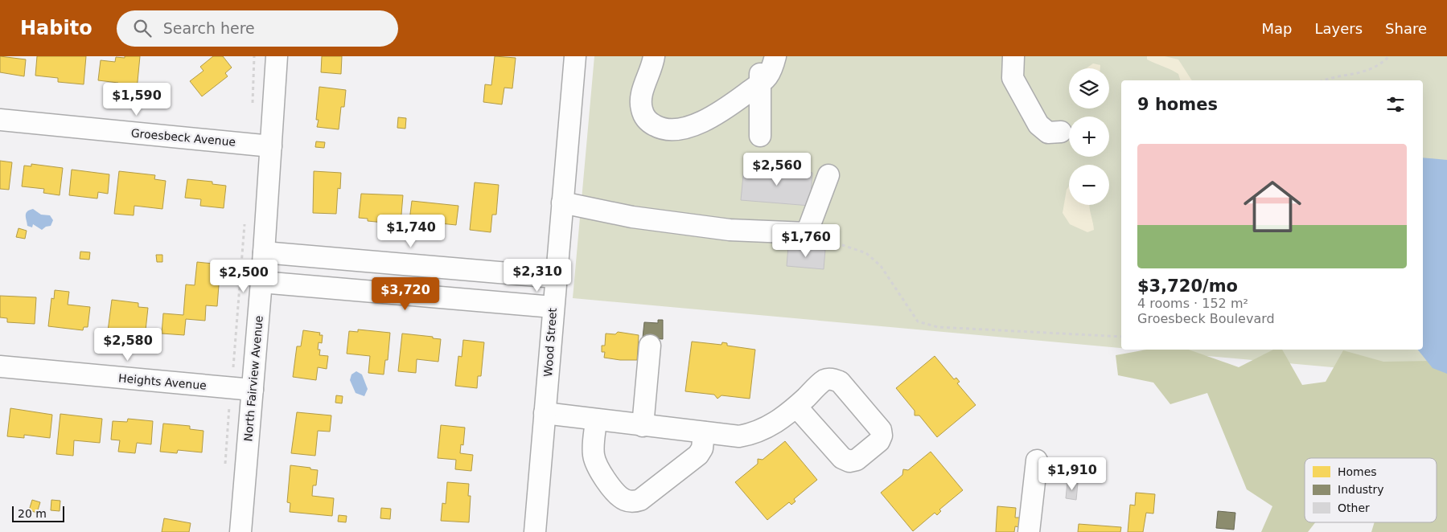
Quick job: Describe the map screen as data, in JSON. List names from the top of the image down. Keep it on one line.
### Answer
{"streets":{"street":["Groesbeck Avenue","Wood Street","North Fairview Avenue","Heights Avenue"]},"crossings":[["Groesbeck Avenue","North Fairview Avenue"],["North Fairview Avenue","Heights Avenue"]],"legend":["Homes","Industry","Other"],"scale_bar":"20 m","page":{"header":"Habito","search":"Search here","nav":["Map","Layers","Share"],"map_buttons":["+","−"],"heading":"9 homes","price":["$1,590","$2,560","$1,740","$1,760","$2,310","$2,500","$3,720","$2,580","$1,910"],"list":[{"name":"$3,720/mo","note":"4 rooms · 152 m² · Groesbeck Boulevard"}],"scale":"20 m"}}
